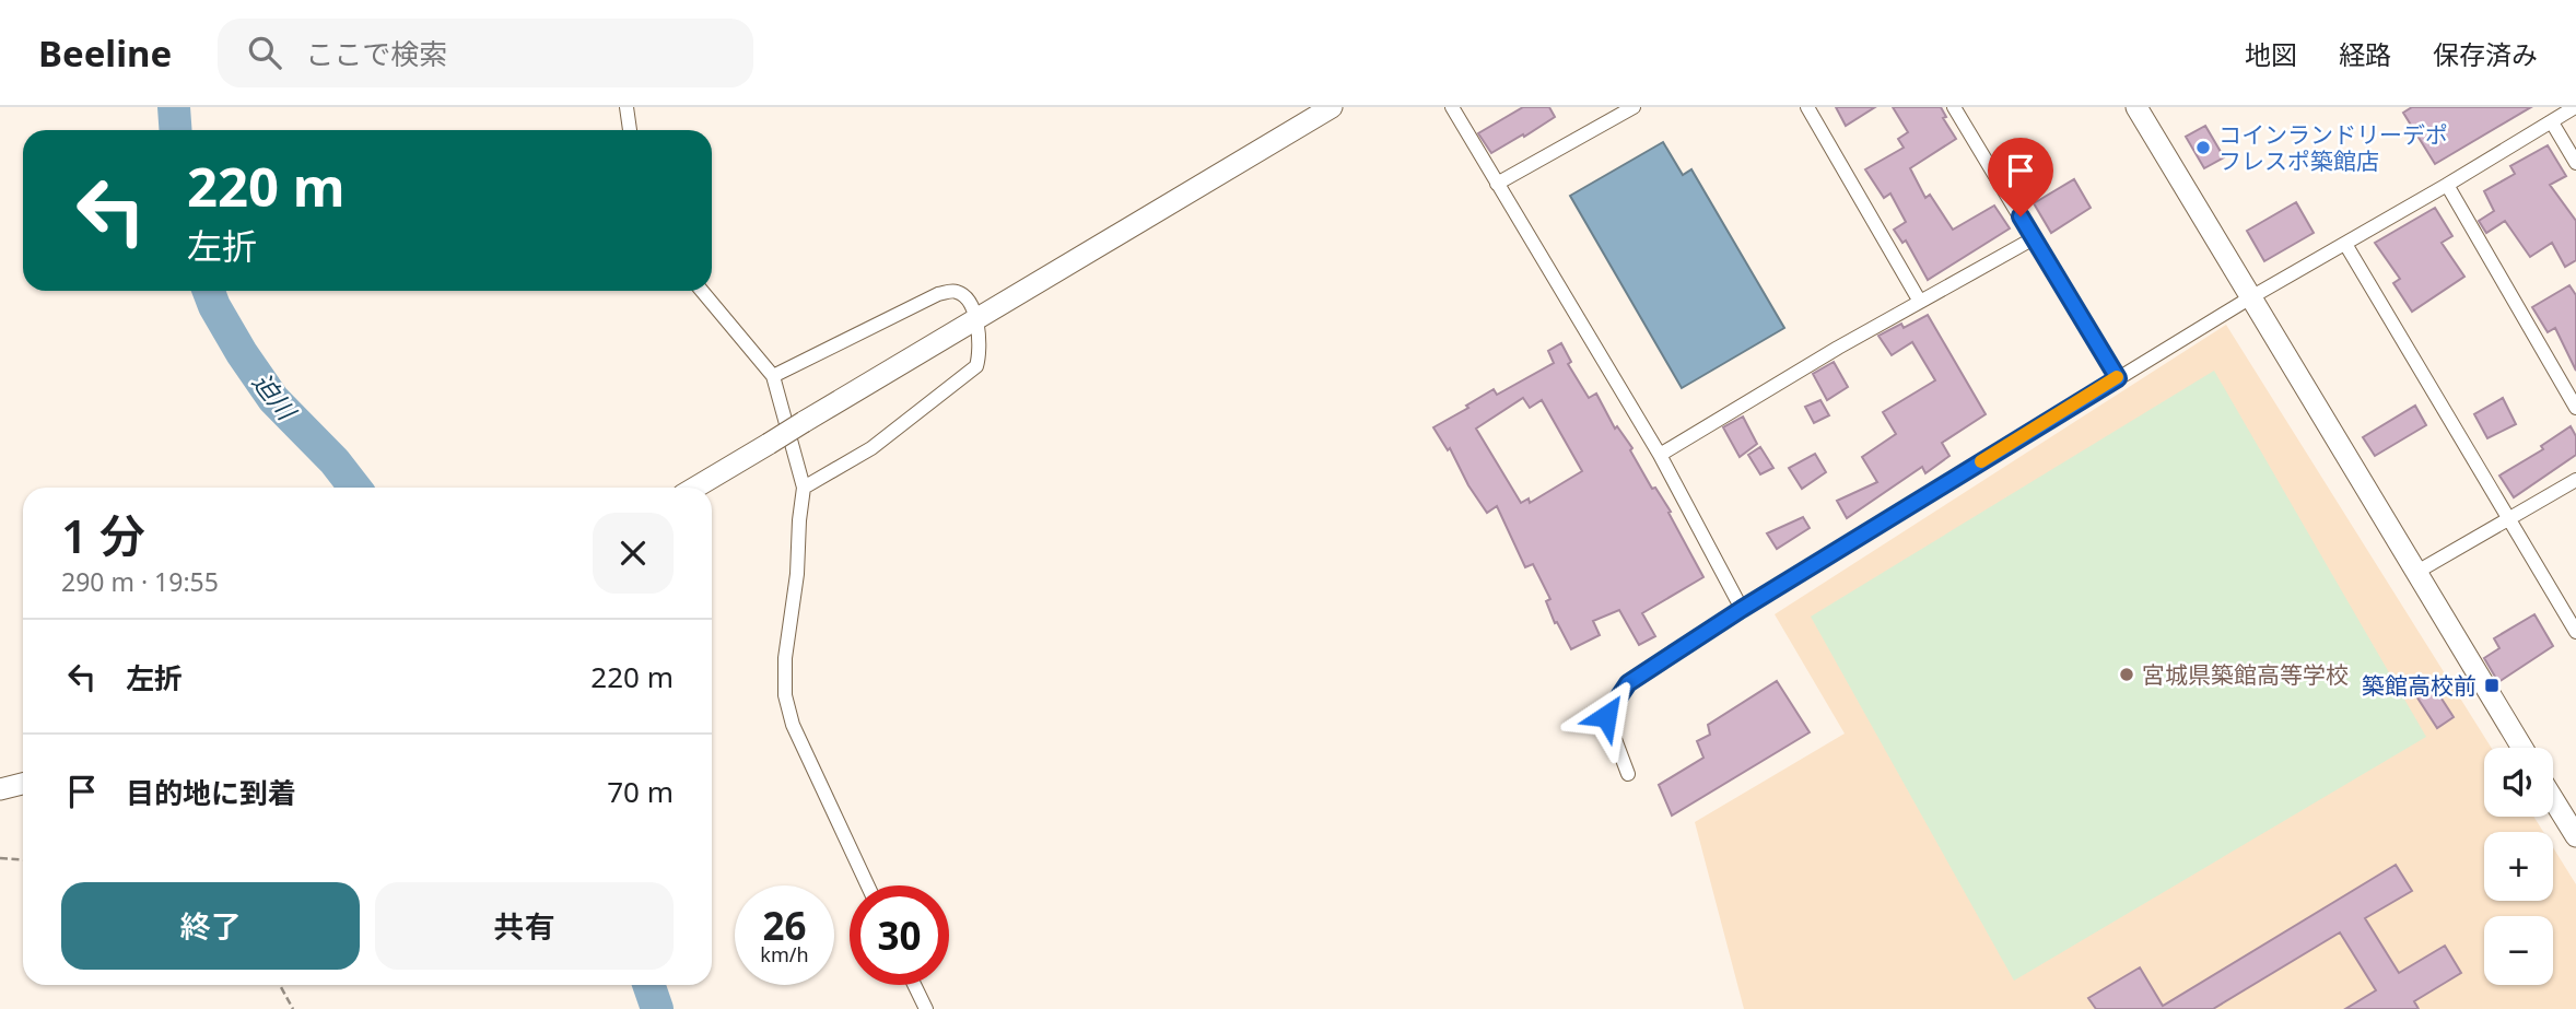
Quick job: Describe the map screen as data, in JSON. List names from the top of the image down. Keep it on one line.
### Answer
{"water":["迫川"],"places":{"other":["コインランドリーデポ フレスポ築館店","宮城県築館高等学校"],"transit":["築館高校前"]},"page":{"header":"Beeline","search":"ここで検索","nav":["地図","経路","保存済み"],"turn":["220 m","左折"],"heading":["1 分","290 m · 19:55"],"list":[{"name":"左折","value":"220 m"},{"name":"目的地に到着","value":"70 m"}],"map_buttons":["+","−"],"buttons":["終了","共有"],"speed":"26 km/h","limit":"30"}}
